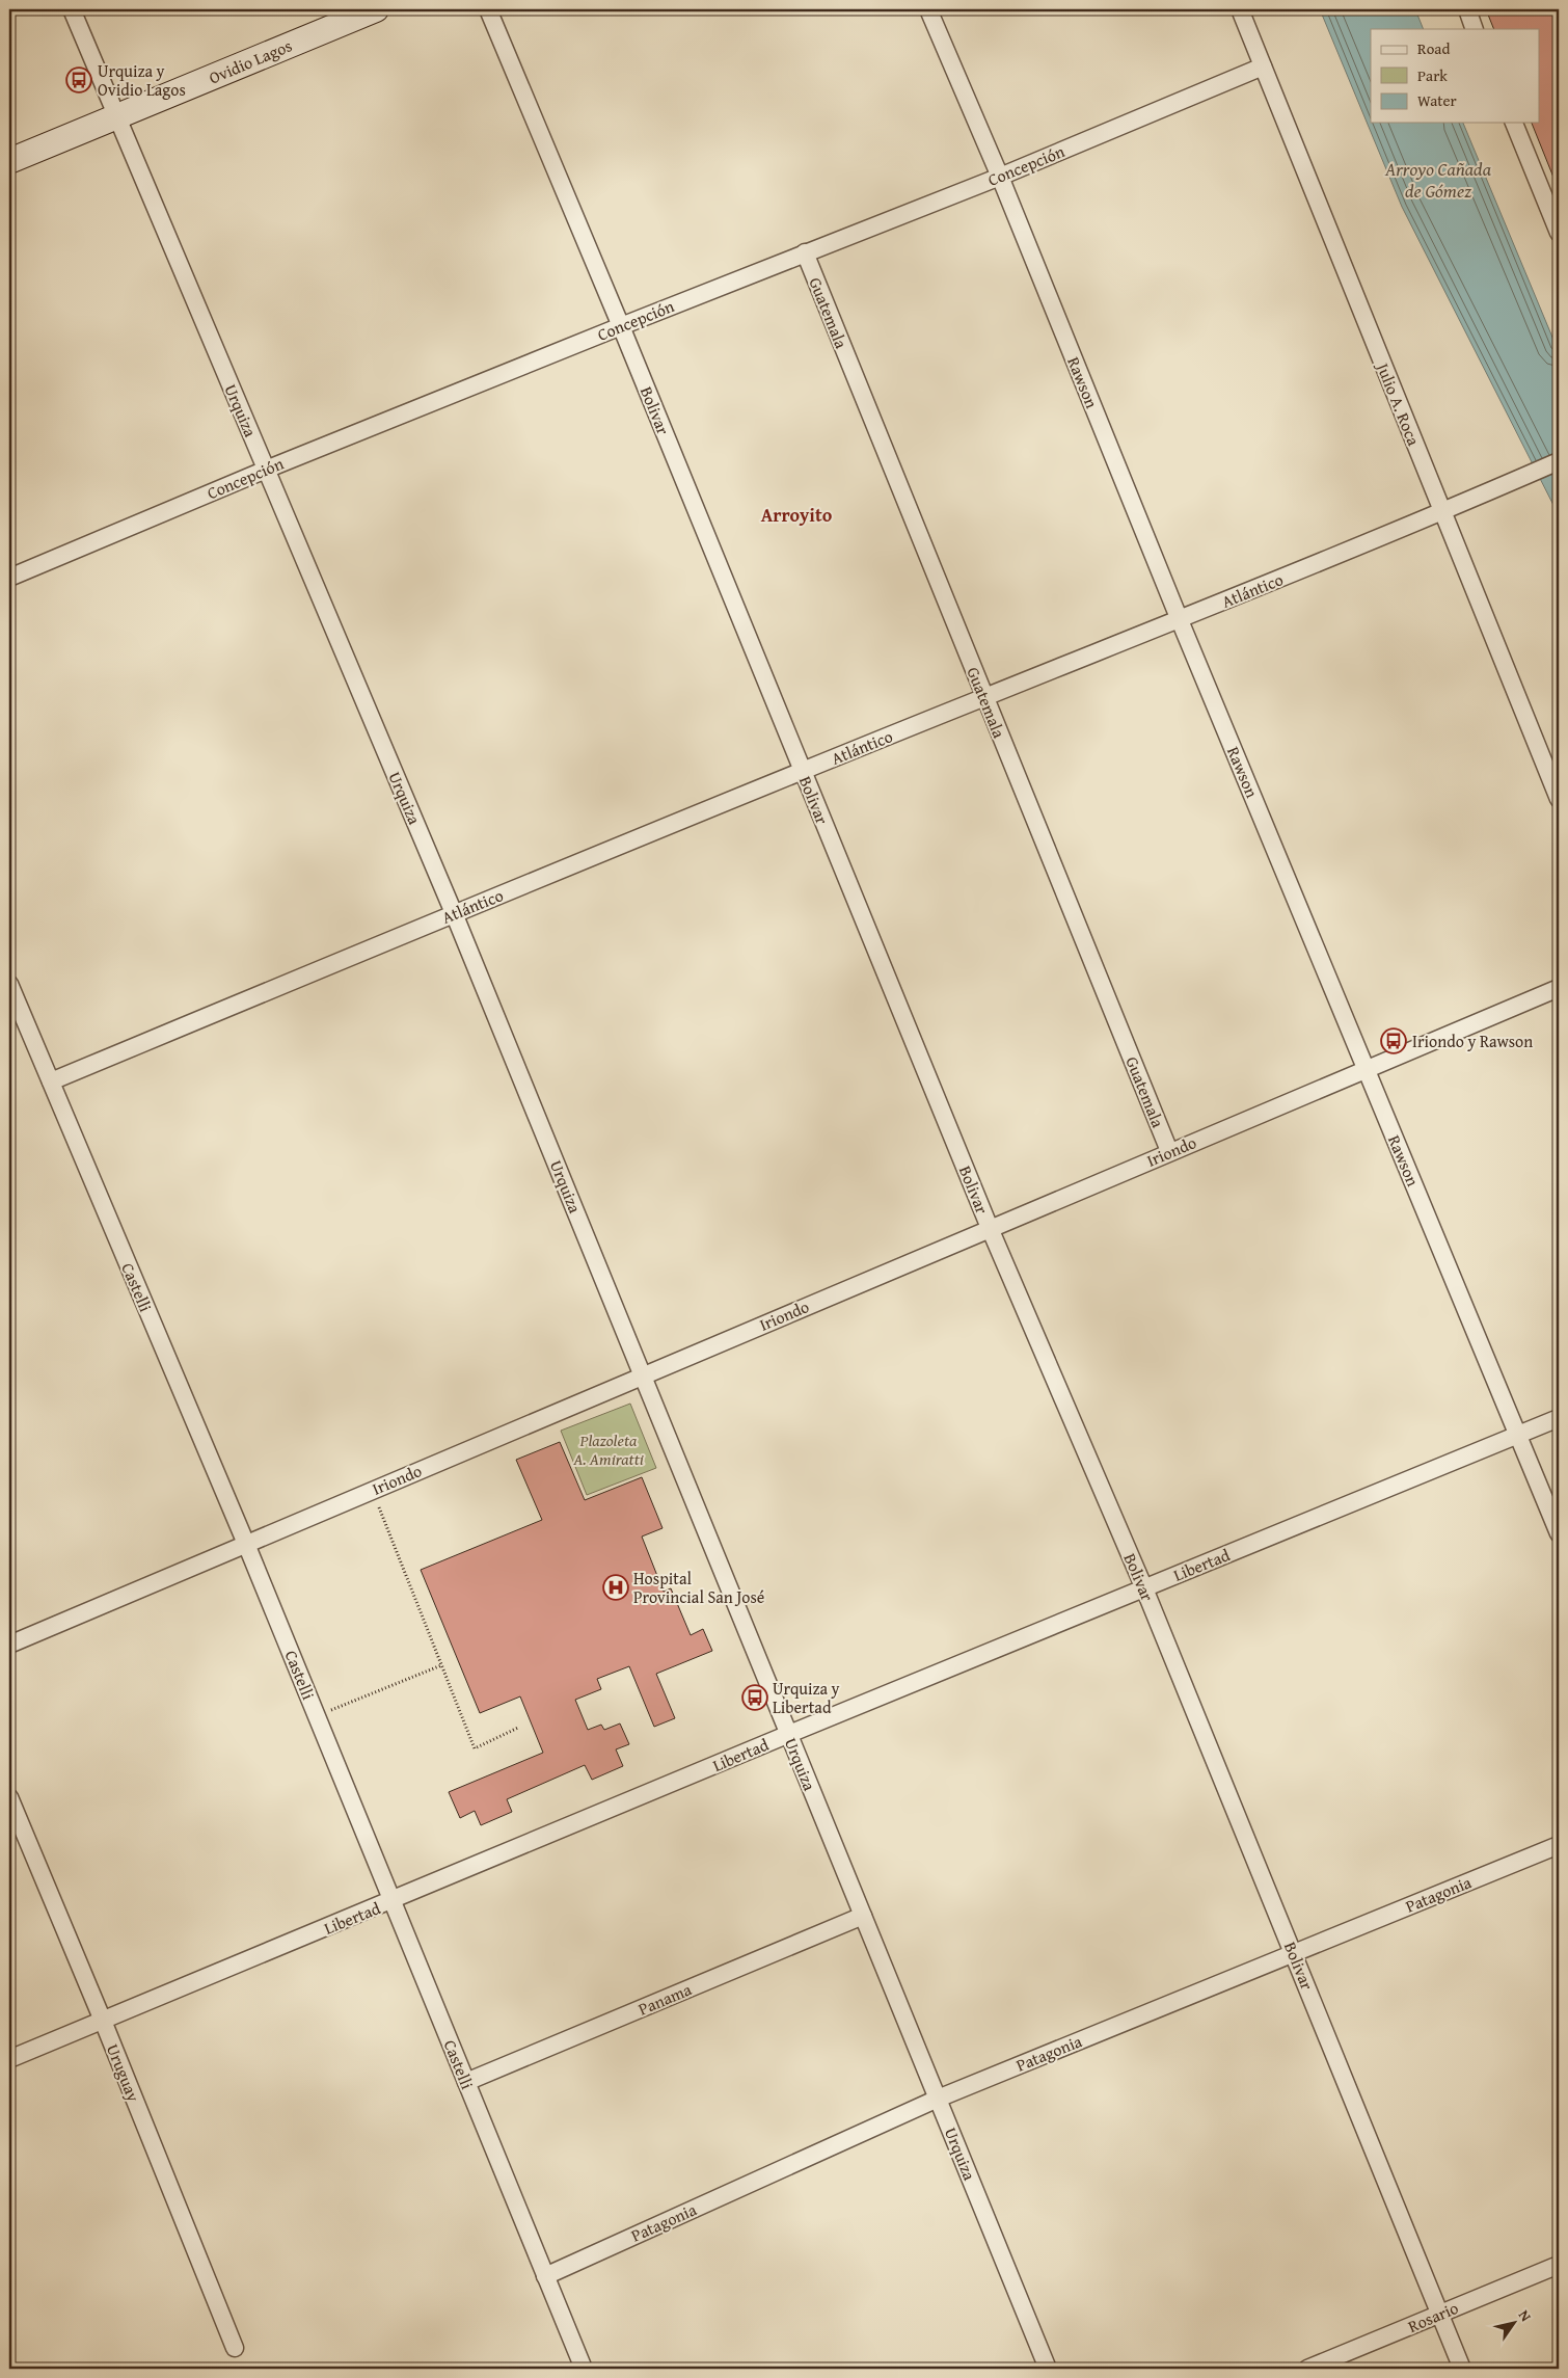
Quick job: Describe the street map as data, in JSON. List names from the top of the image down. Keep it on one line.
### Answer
{"streets":{"main road":["Ovidio Lagos"],"street":["Concepción","Guatemala","Rawson","Julio A. Roca","Urquiza","Bolivar","Atlántico","Iriondo","Castelli","Libertad","Patagonia","Panama","Uruguay","Rosario"]},"crossings":[["Ovidio Lagos","Urquiza"],["Concepción","Guatemala"],["Concepción","Rawson"],["Concepción","Julio A. Roca"],["Concepción","Urquiza"],["Concepción","Bolivar"],["Guatemala","Atlántico"],["Guatemala","Iriondo"],["Rawson","Atlántico"],["Rawson","Iriondo"],["Rawson","Libertad"],["Julio A. Roca","Atlántico"],["Urquiza","Atlántico"],["Urquiza","Iriondo"],["Urquiza","Libertad"],["Urquiza","Patagonia"],["Urquiza","Panama"],["Bolivar","Atlántico"],["Bolivar","Iriondo"],["Bolivar","Libertad"],["Bolivar","Patagonia"],["Bolivar","Rosario"],["Atlántico","Castelli"],["Iriondo","Castelli"],["Castelli","Libertad"],["Castelli","Patagonia"],["Castelli","Panama"],["Libertad","Uruguay"]],"districts":["Arroyito"],"water":["Arroyo Cañada de Gómez"],"parks":["Plazoleta A. Amiratti"],"places":{"bus stop":["Urquiza y Ovidio Lagos","Iriondo y Rawson","Urquiza y Libertad"],"hospital":["Hospital Provincial San José"]},"legend":["Road","Park","Water"],"north":"top right"}
